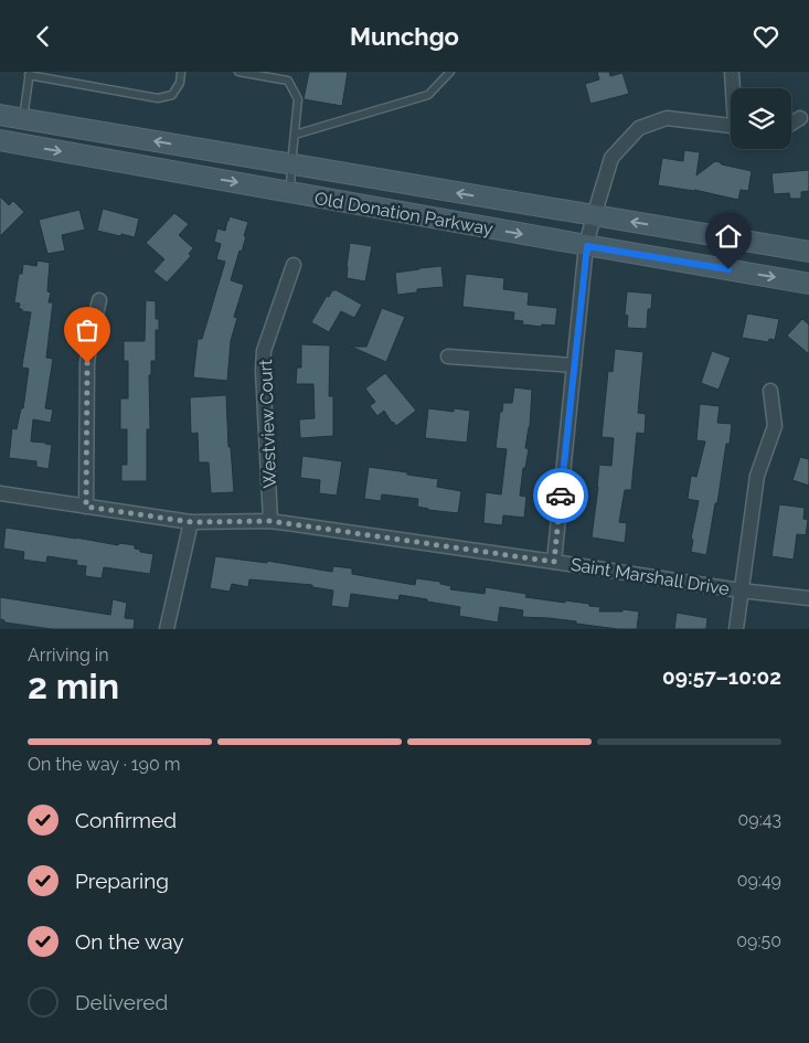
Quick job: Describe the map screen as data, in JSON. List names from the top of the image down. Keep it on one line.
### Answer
{"streets":{"street":["Old Donation Parkway","Westview Court","Saint Marshall Drive"]},"crossings":[["Westview Court","Saint Marshall Drive"]],"page":{"header":"Munchgo","heading":["2 min","Arriving in","09:57–10:02"],"bar":"On the way · 190 m","list":[["Confirmed","09:43"],["Preparing","09:49"],["On the way","09:50"],"Delivered"]}}
